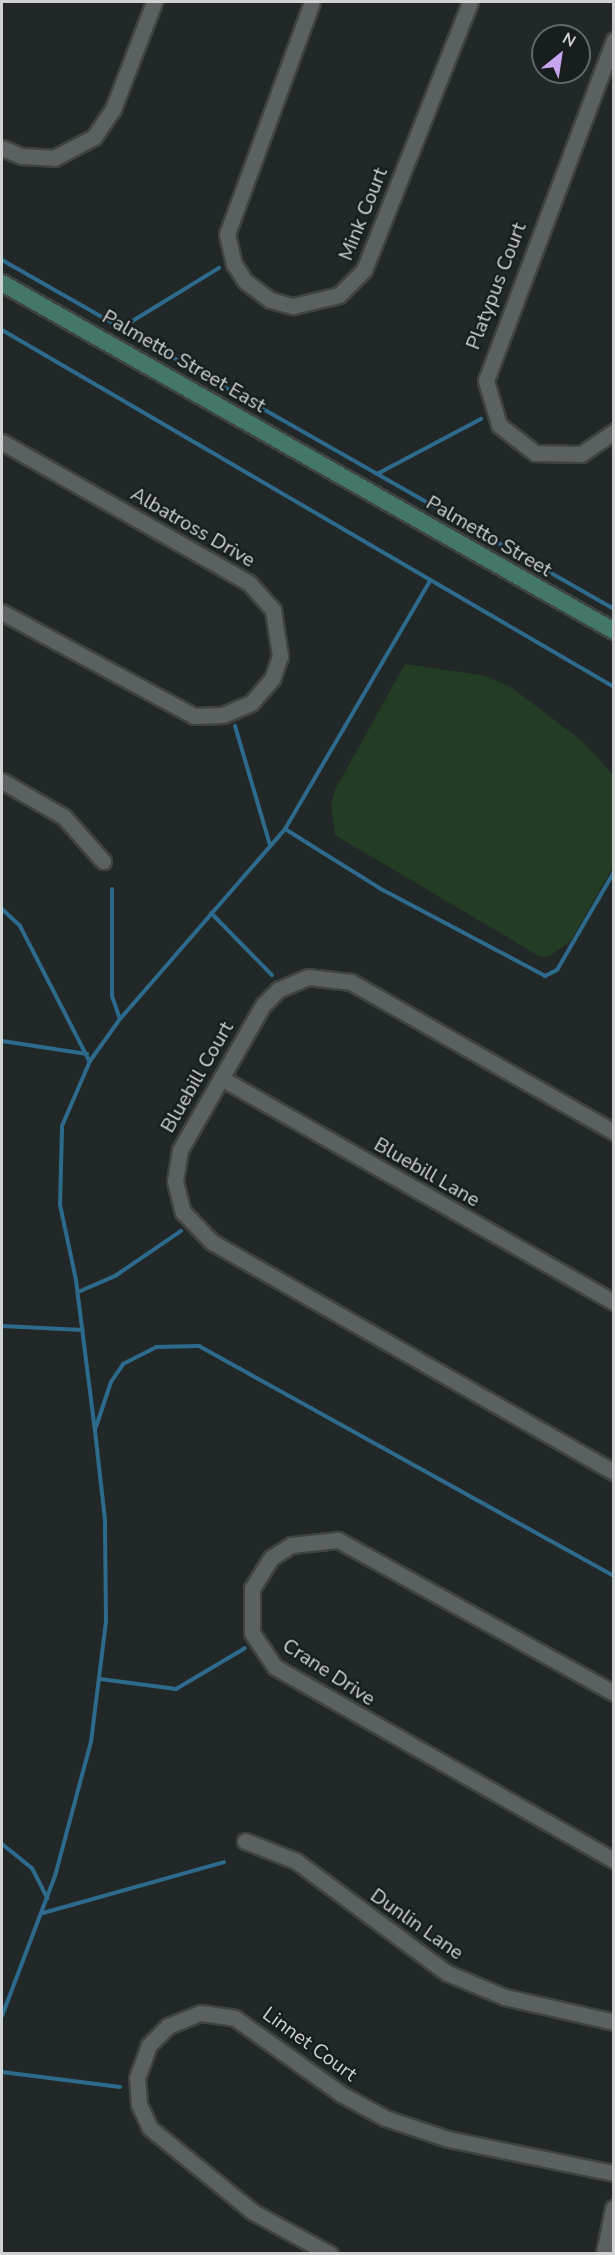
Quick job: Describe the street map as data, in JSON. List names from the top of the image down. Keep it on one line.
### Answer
{"streets":{"main road":["Palmetto Street East","Palmetto Street"],"street":["Mink Court","Platypus Court","Albatross Drive","Bluebill Court","Bluebill Lane","Crane Drive","Dunlin Lane","Linnet Court"]},"crossings":[["Palmetto Street East","Palmetto Street"],["Bluebill Court","Bluebill Lane"]],"north":"top right"}
